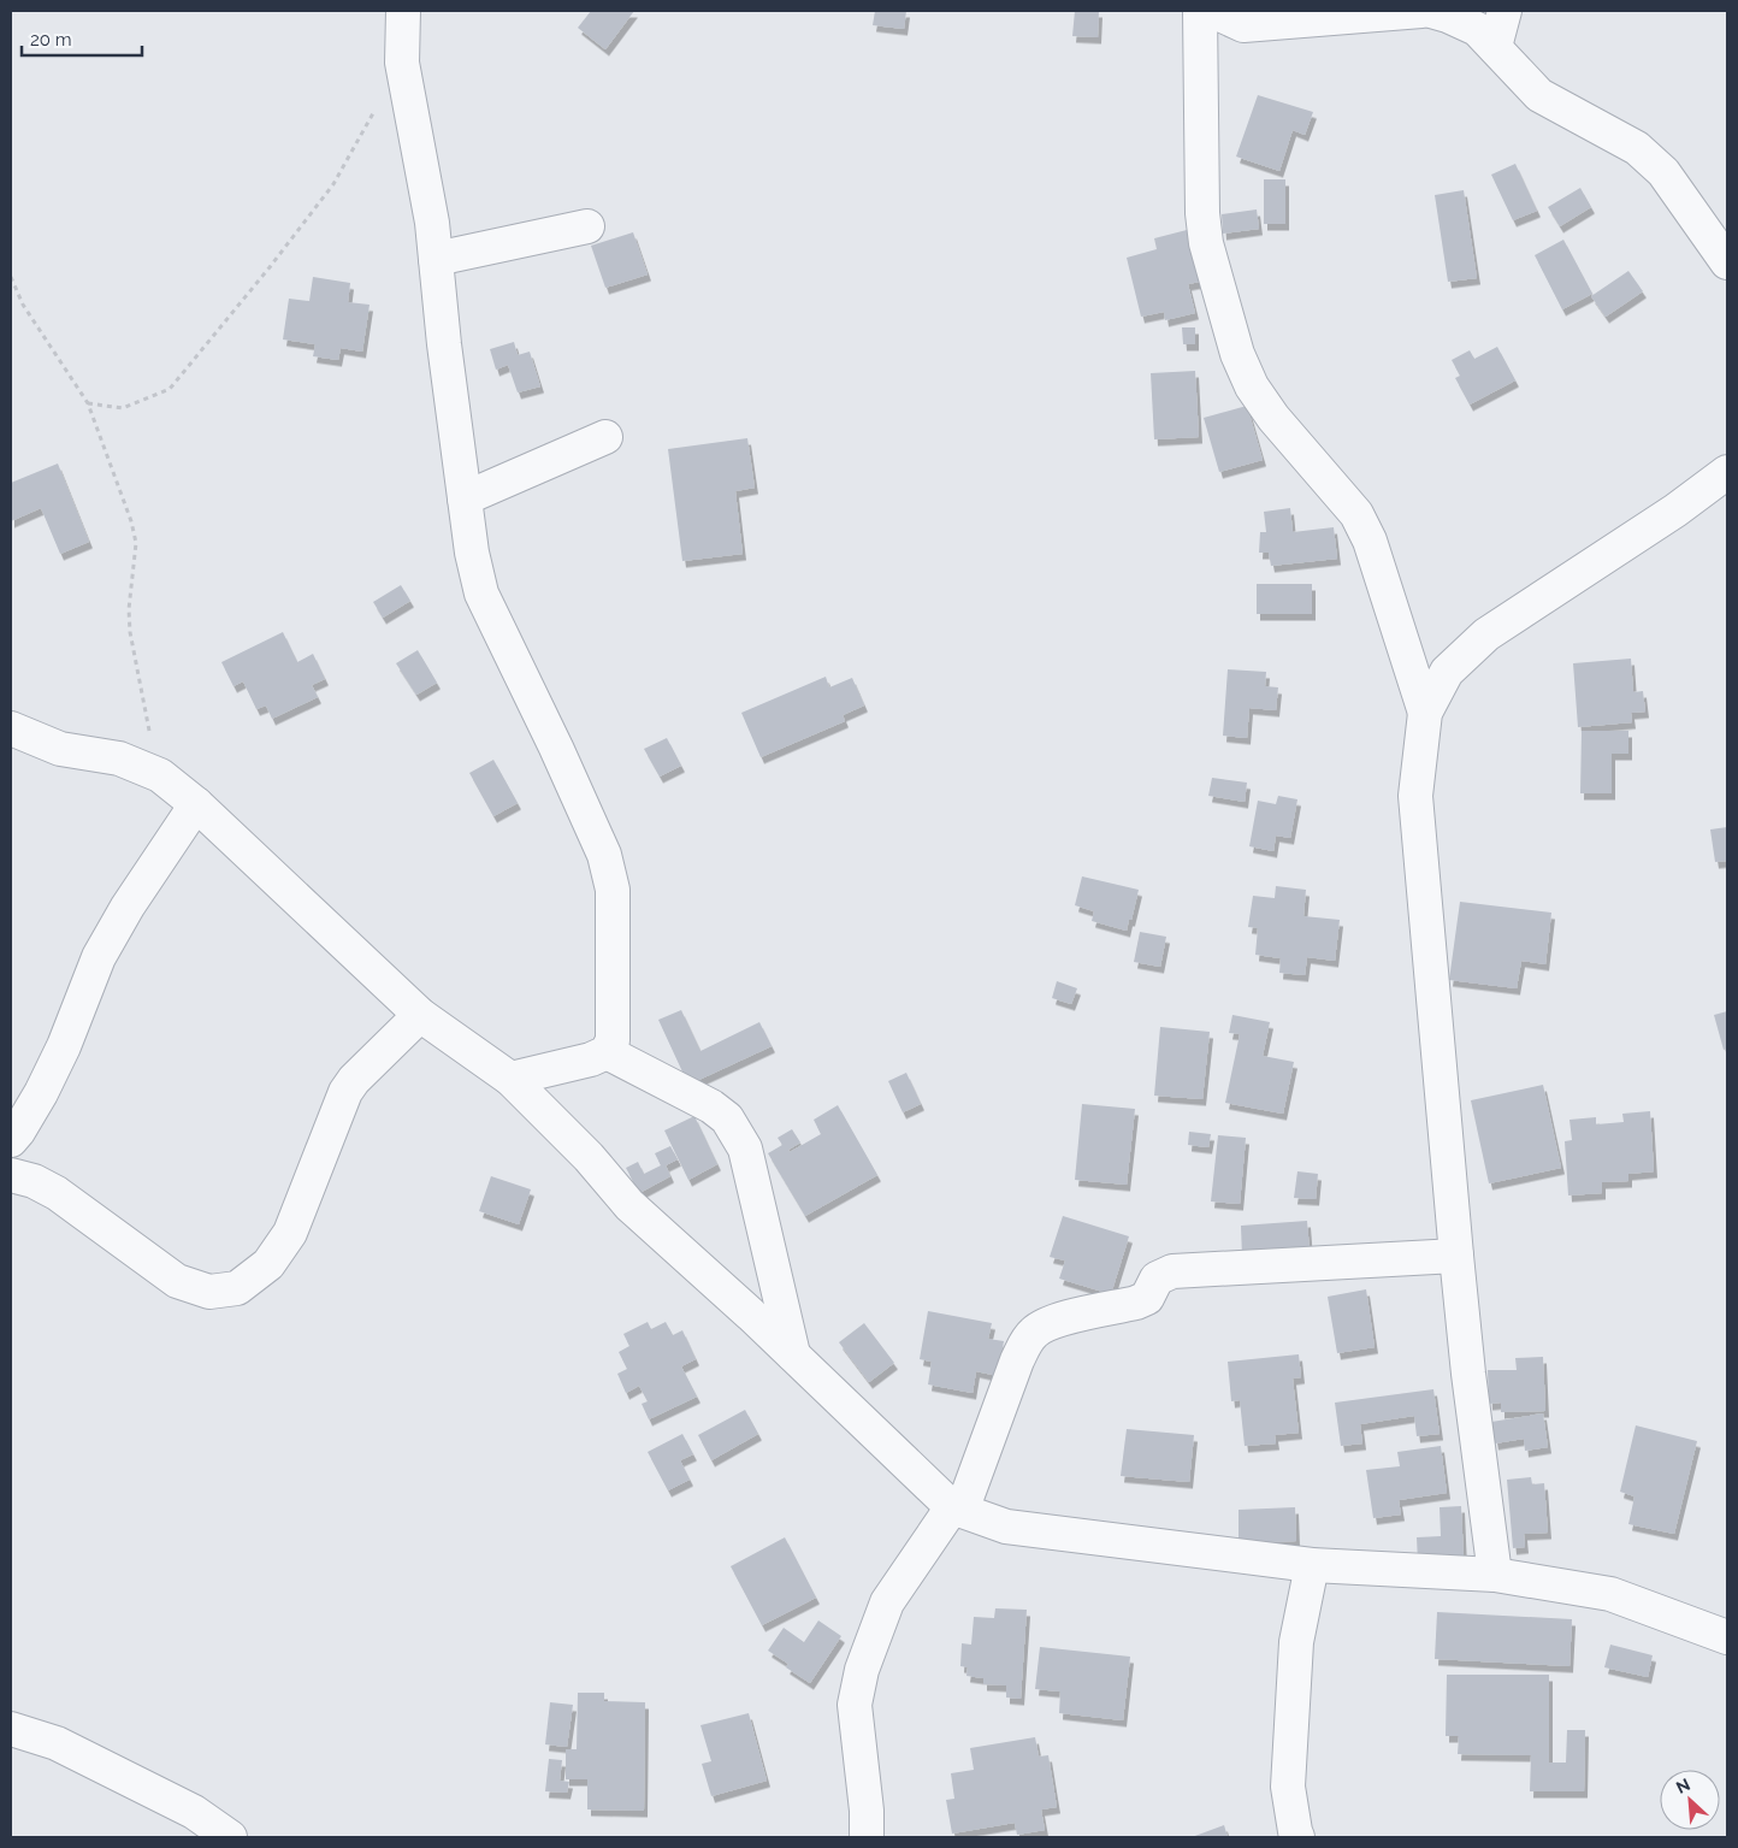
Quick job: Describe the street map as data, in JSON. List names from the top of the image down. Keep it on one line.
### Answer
{"scale_bar":"20 m","north":"top left"}
